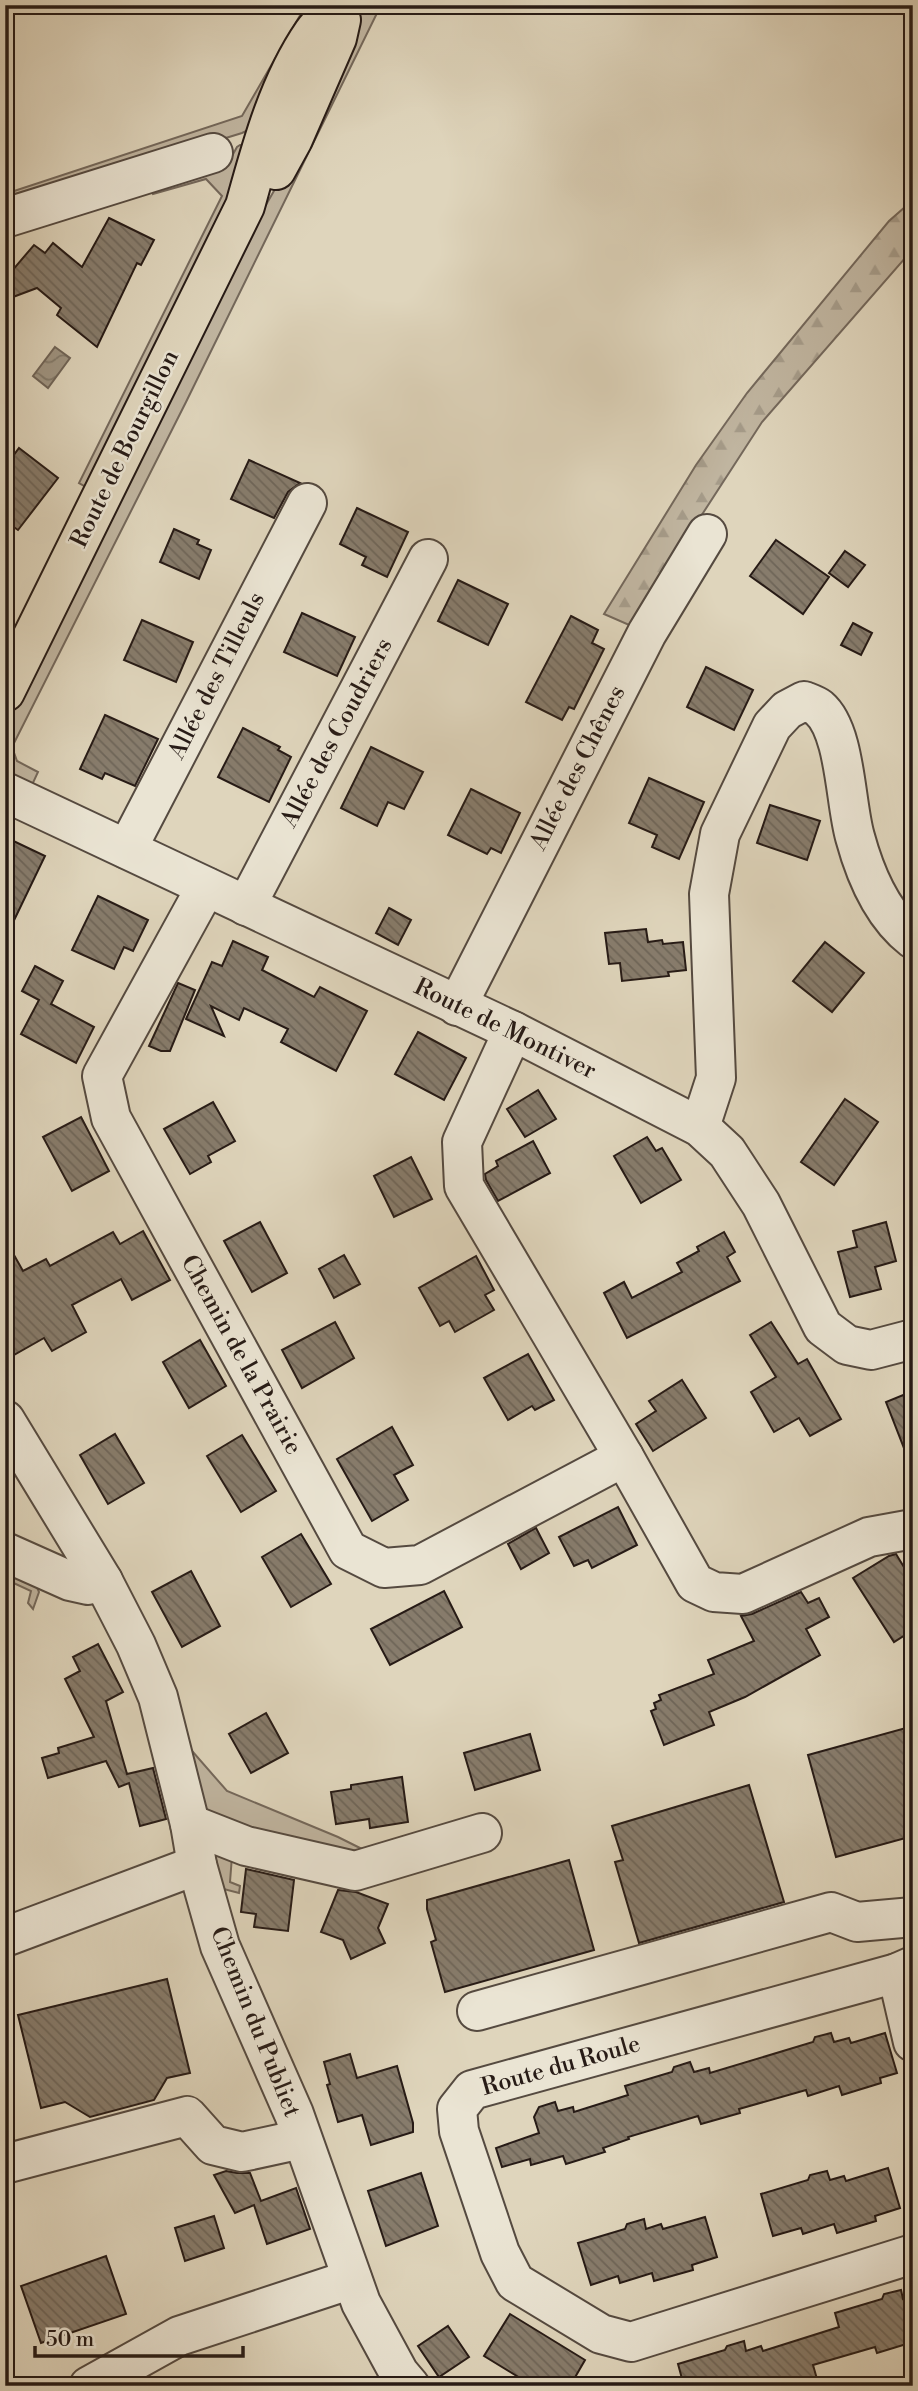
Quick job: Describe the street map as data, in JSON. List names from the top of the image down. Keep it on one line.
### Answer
{"streets":{"main road":["Route de Bourgillon"],"street":["Allée des Tilleuls","Allée des Coudriers","Allée des Chênes","Route de Montiver","Chemin de la Prairie","Chemin du Publiet","Route du Roule"]},"crossings":[["Allée des Tilleuls","Route de Montiver"],["Allée des Coudriers","Route de Montiver"],["Allée des Chênes","Route de Montiver"],["Route de Montiver","Chemin de la Prairie"]],"scale_bar":"50 m"}
